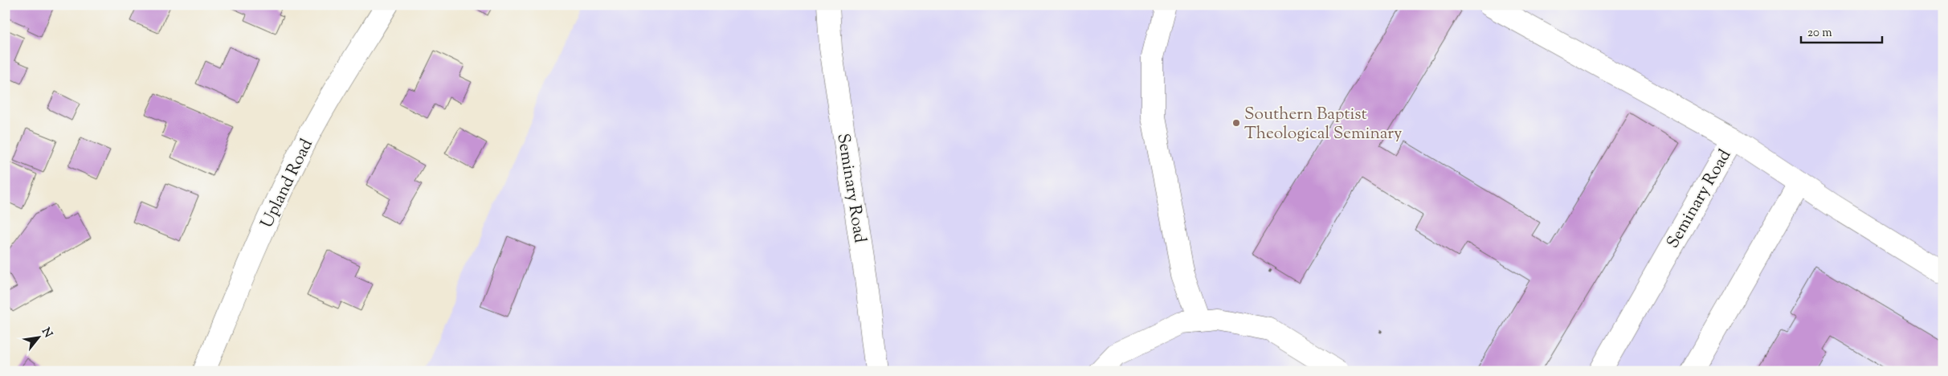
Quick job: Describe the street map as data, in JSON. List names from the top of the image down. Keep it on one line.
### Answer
{"streets":{"street":["Upland Road","Seminary Road"]},"places":["Southern Baptist Theological Seminary"],"scale_bar":"20 m","north":"top right"}
